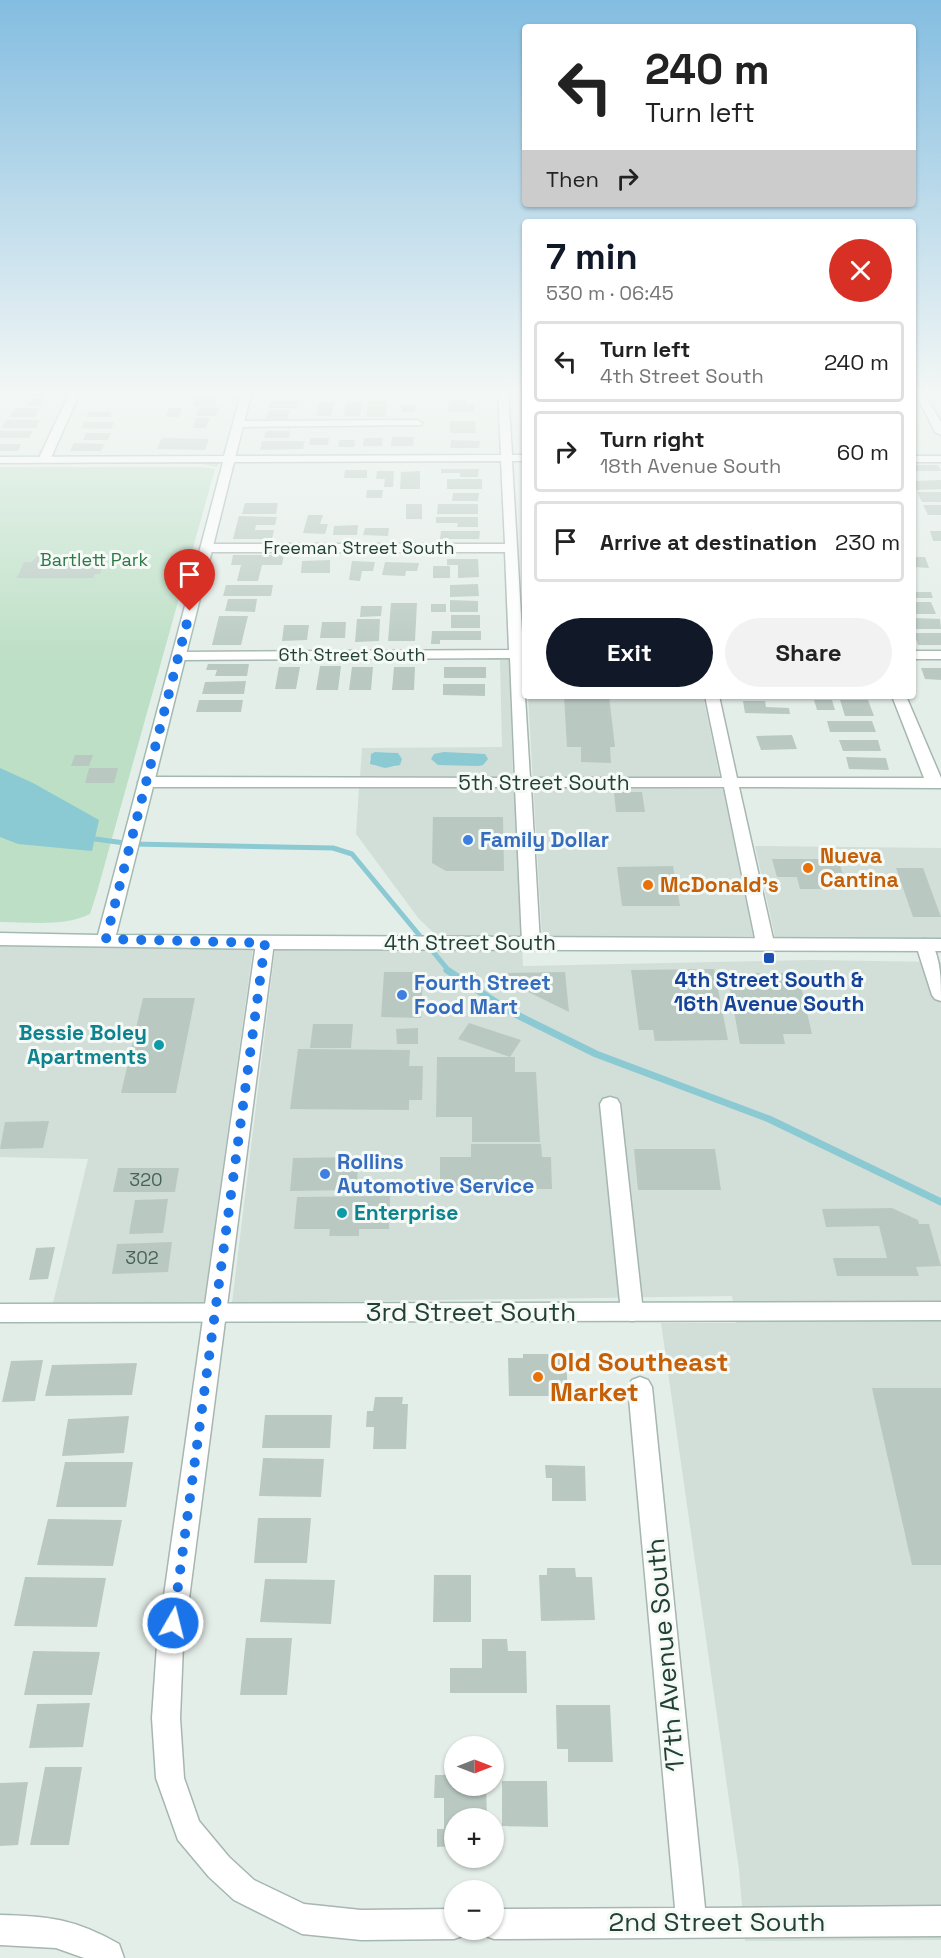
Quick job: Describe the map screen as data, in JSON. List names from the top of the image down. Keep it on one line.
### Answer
{"streets":{"street":["Freeman Street South","6th Street South","5th Street South","4th Street South","3rd Street South","17th Avenue South","2nd Street South"]},"crossings":[["17th Avenue South","2nd Street South"]],"parks":["Bartlett Park"],"places":{"other":["Family Dollar","Nueva Cantina","McDonald's","Fourth Street Food Mart","Bessie Boley Apartments","Rollins Automotive Service","Enterprise","Old Southeast Market"],"transit":["4th Street South & 16th Avenue South"]},"house_numbers":["320","302"],"north":"right","page":{"turn":["240 m","Turn left"],"then":"Then","heading":["7 min","530 m · 06:45"],"list":[{"name":"Turn left","note":"4th Street South","value":"240 m"},{"name":"Turn right","note":"18th Avenue South","value":"60 m"},{"name":"Arrive at destination","value":"230 m"}],"buttons":["Exit","Share"],"map_buttons":["+","−"]}}
